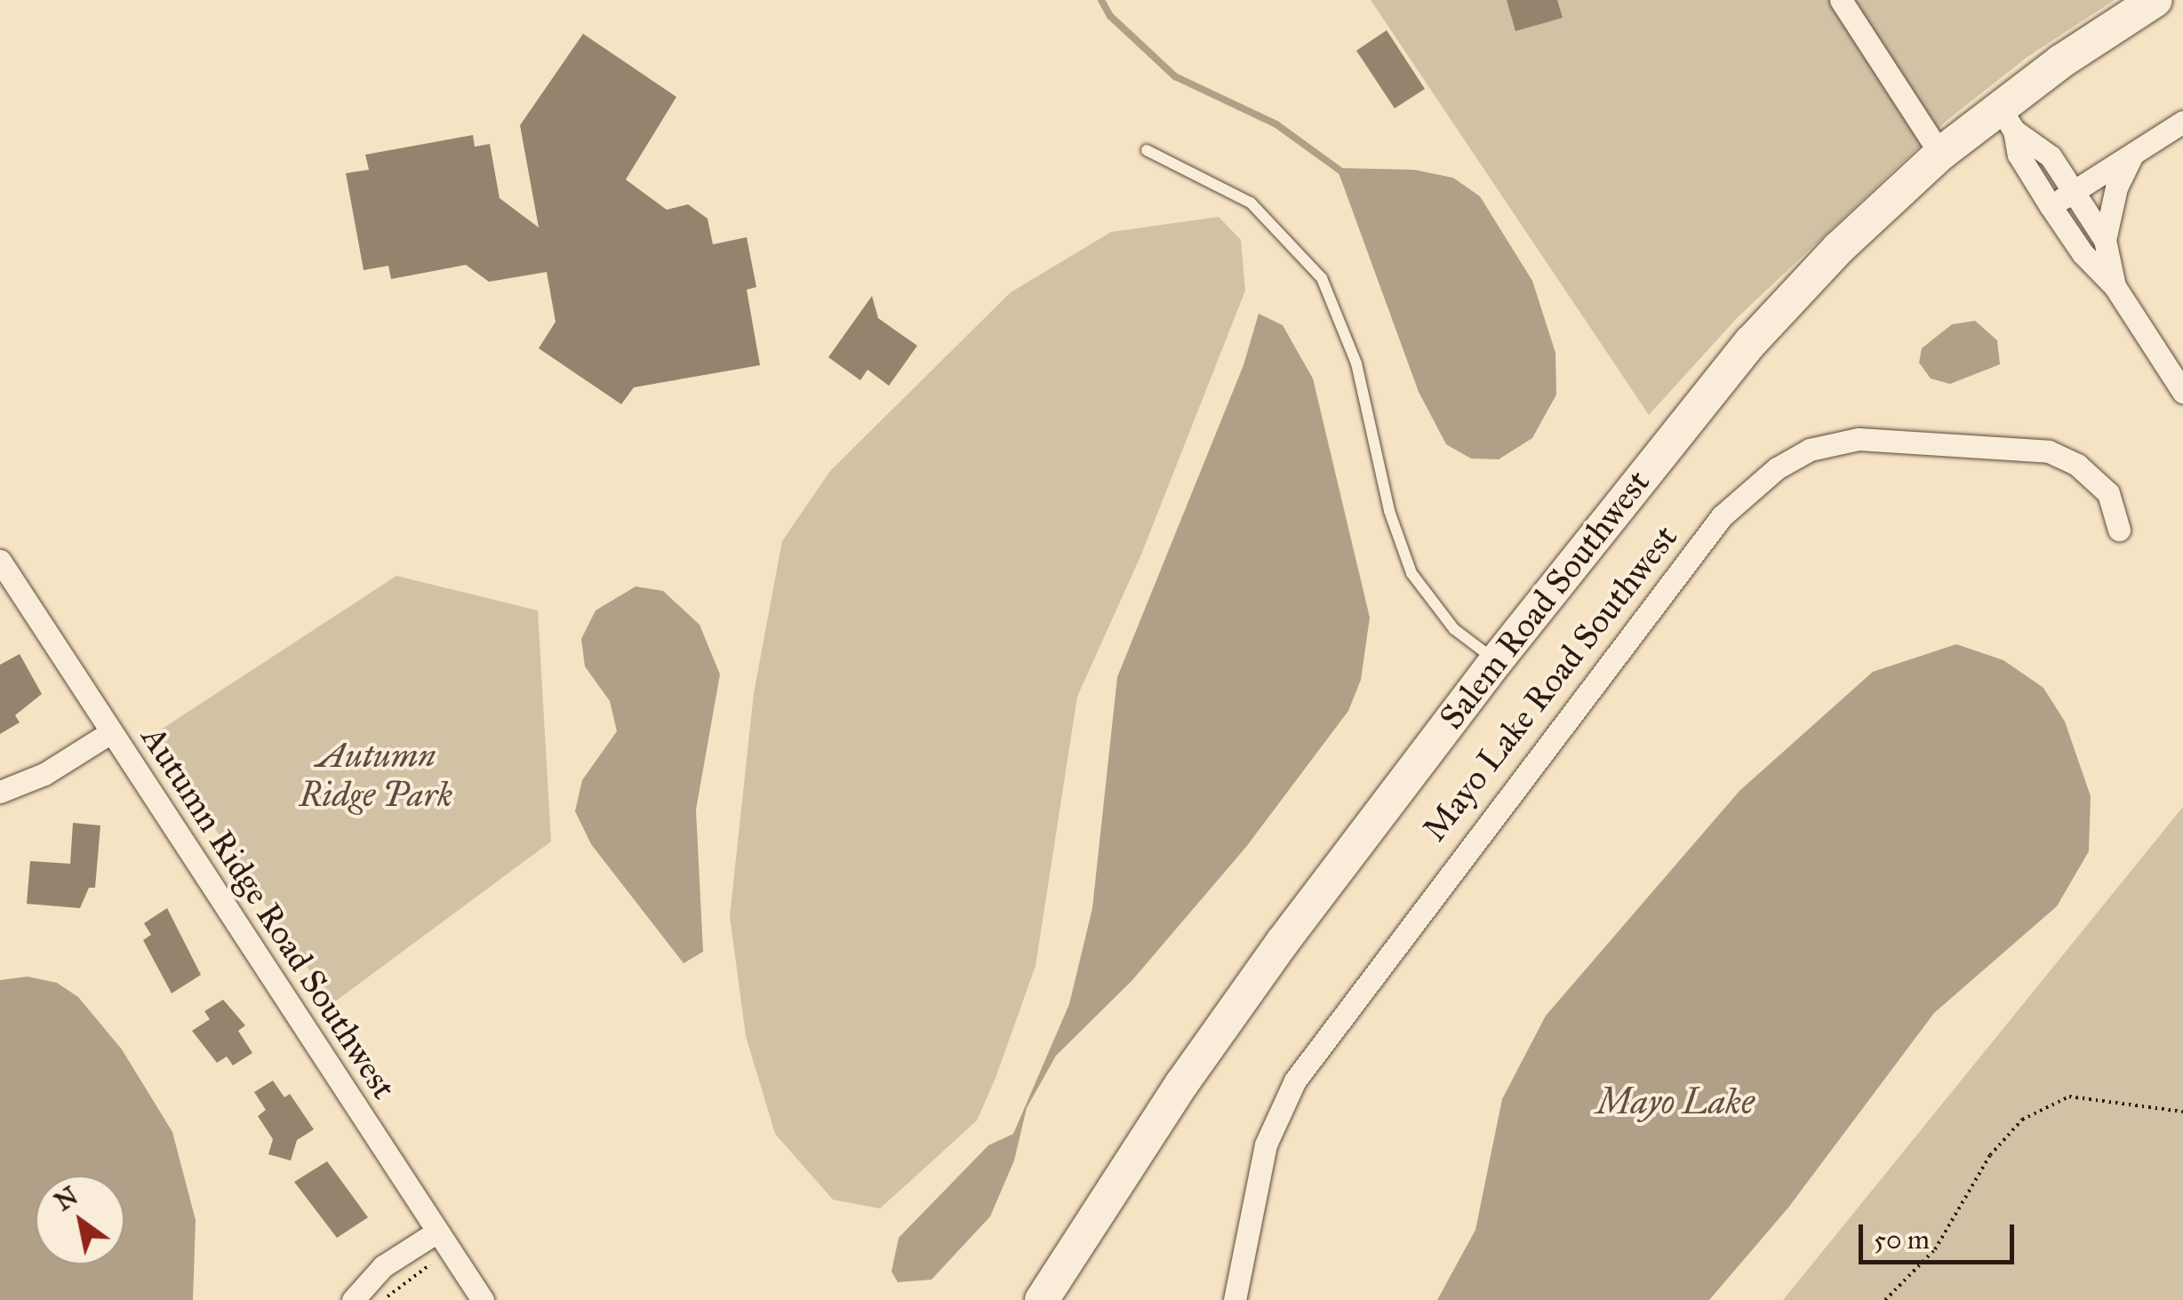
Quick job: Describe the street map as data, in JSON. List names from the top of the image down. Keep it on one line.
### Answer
{"streets":{"main road":["Salem Road Southwest"],"street":["Mayo Lake Road Southwest","Autumn Ridge Road Southwest"]},"water":["Mayo Lake"],"parks":["Autumn Ridge Park"],"scale_bar":"50 m","north":"top left"}
